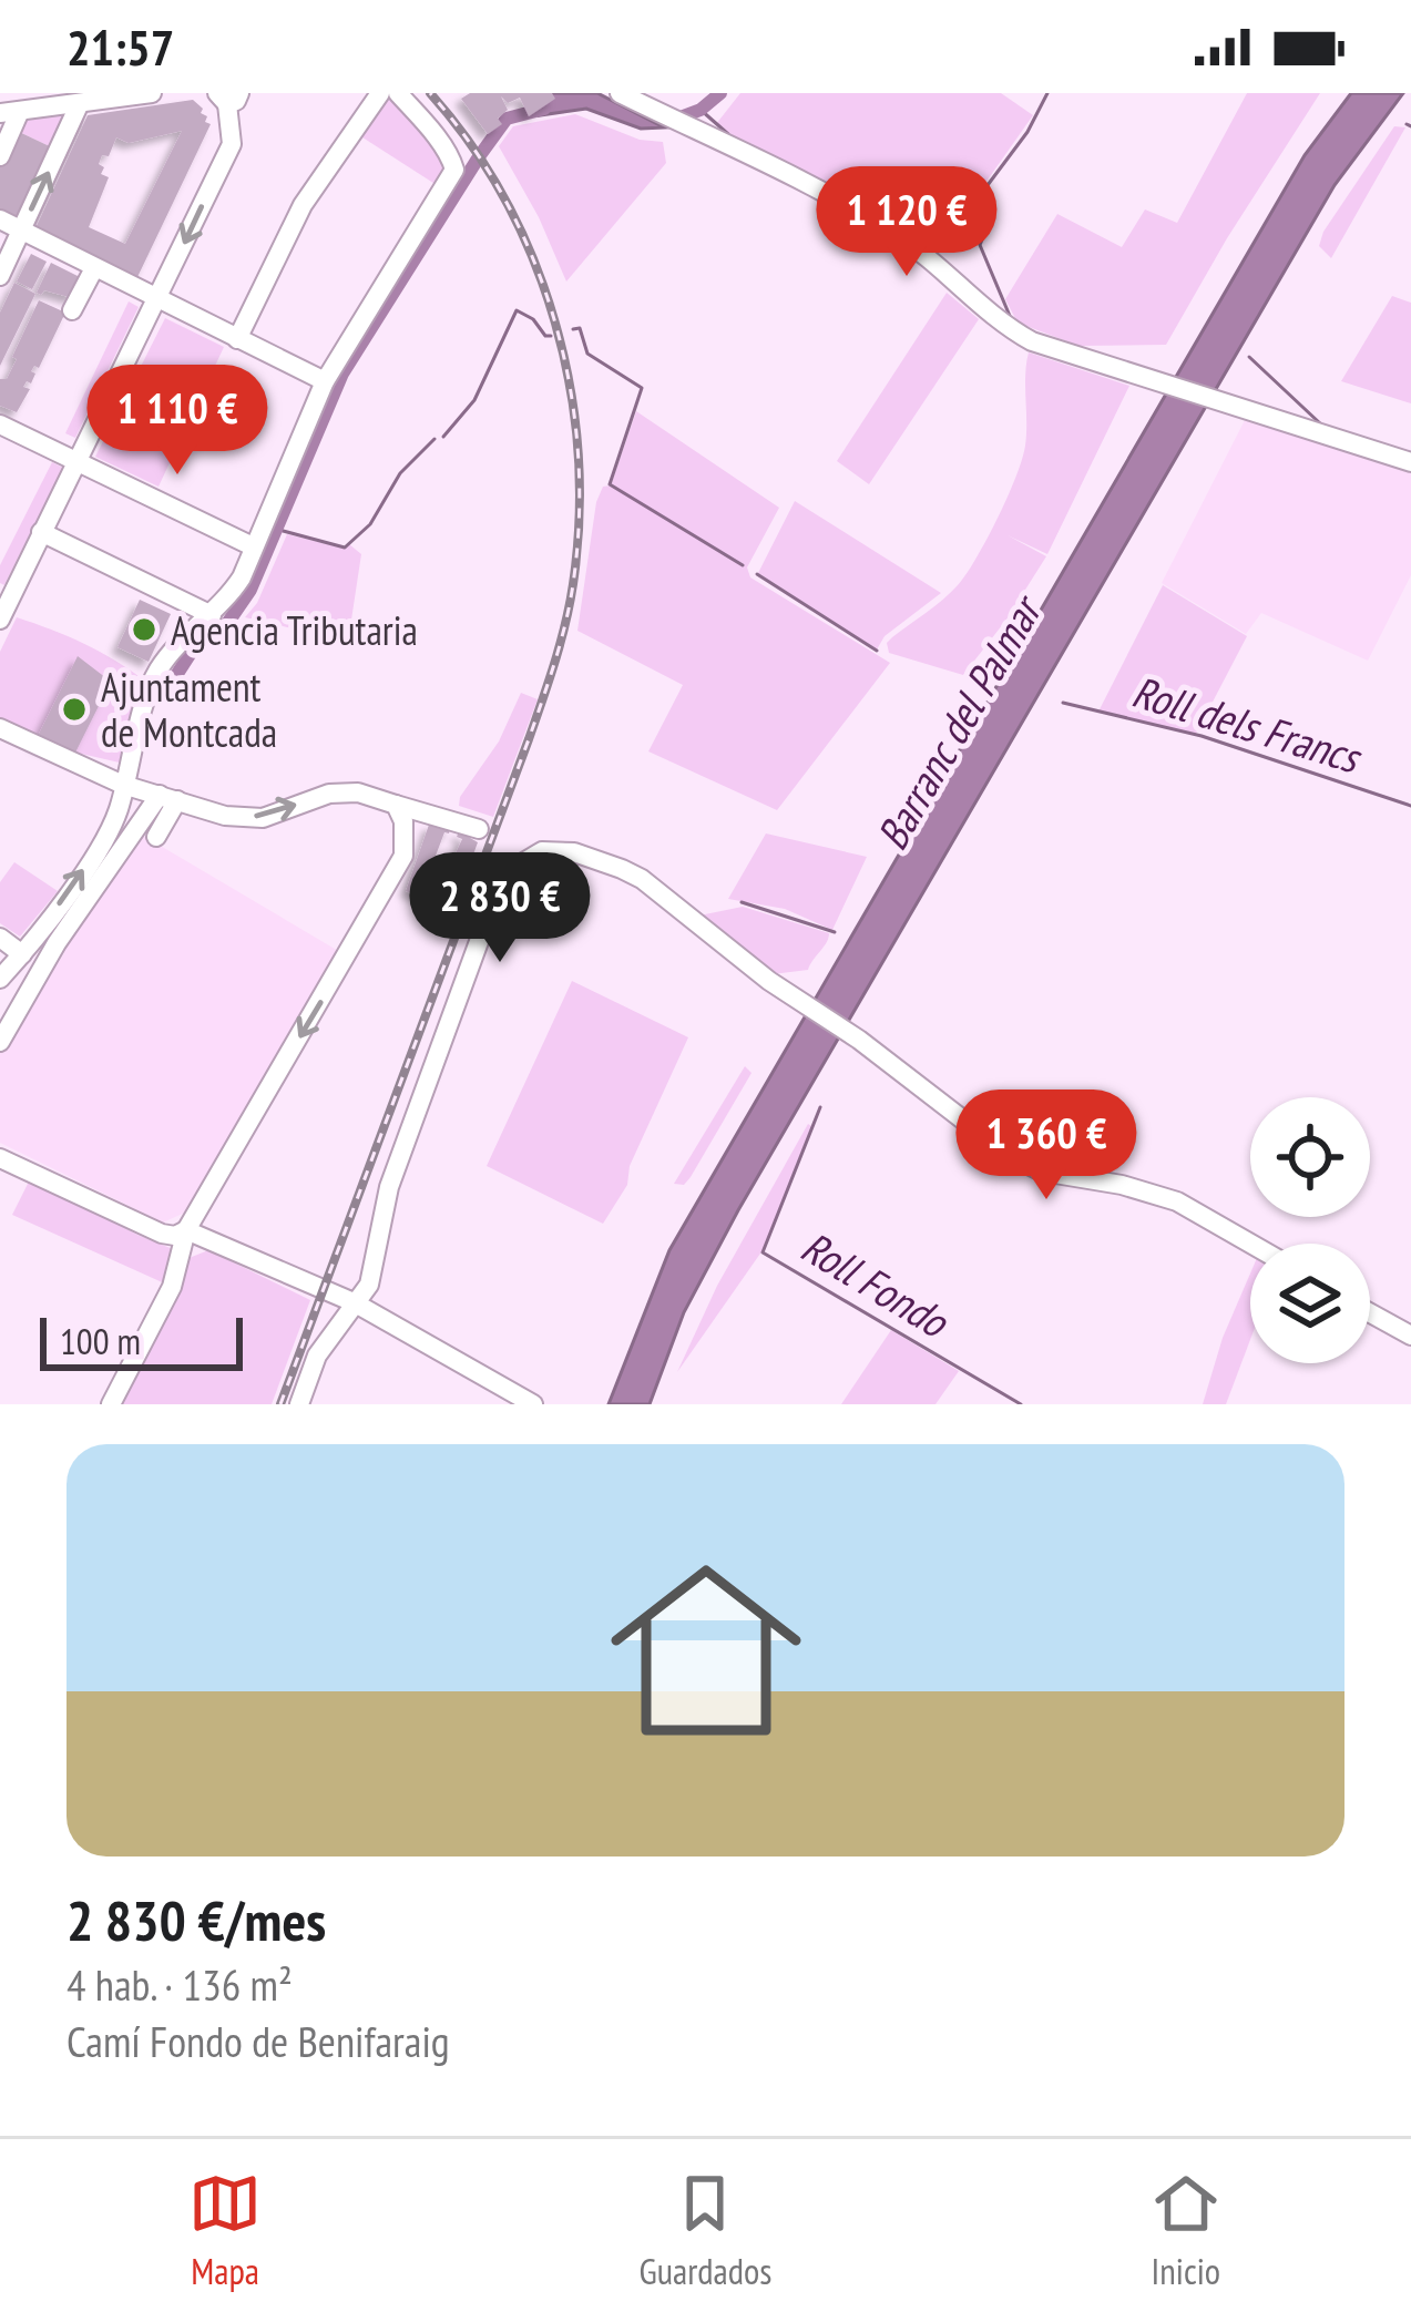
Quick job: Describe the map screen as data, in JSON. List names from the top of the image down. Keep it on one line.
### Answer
{"water":["Barranc del Palmar","Roll dels Francs","Roll Fondo"],"places":["Agencia Tributaria","Ajuntament de Montcada"],"scale_bar":"100 m","page":{"status":"21:57","price":["1 120 €","1 110 €","2 830 €","1 360 €"],"scale":"100 m","list":[{"name":"2 830 €/mes","note":"4 hab. · 136 m² · Camí Fondo de Benifaraig"}],"tabs":["Mapa","Guardados","Inicio"]}}
